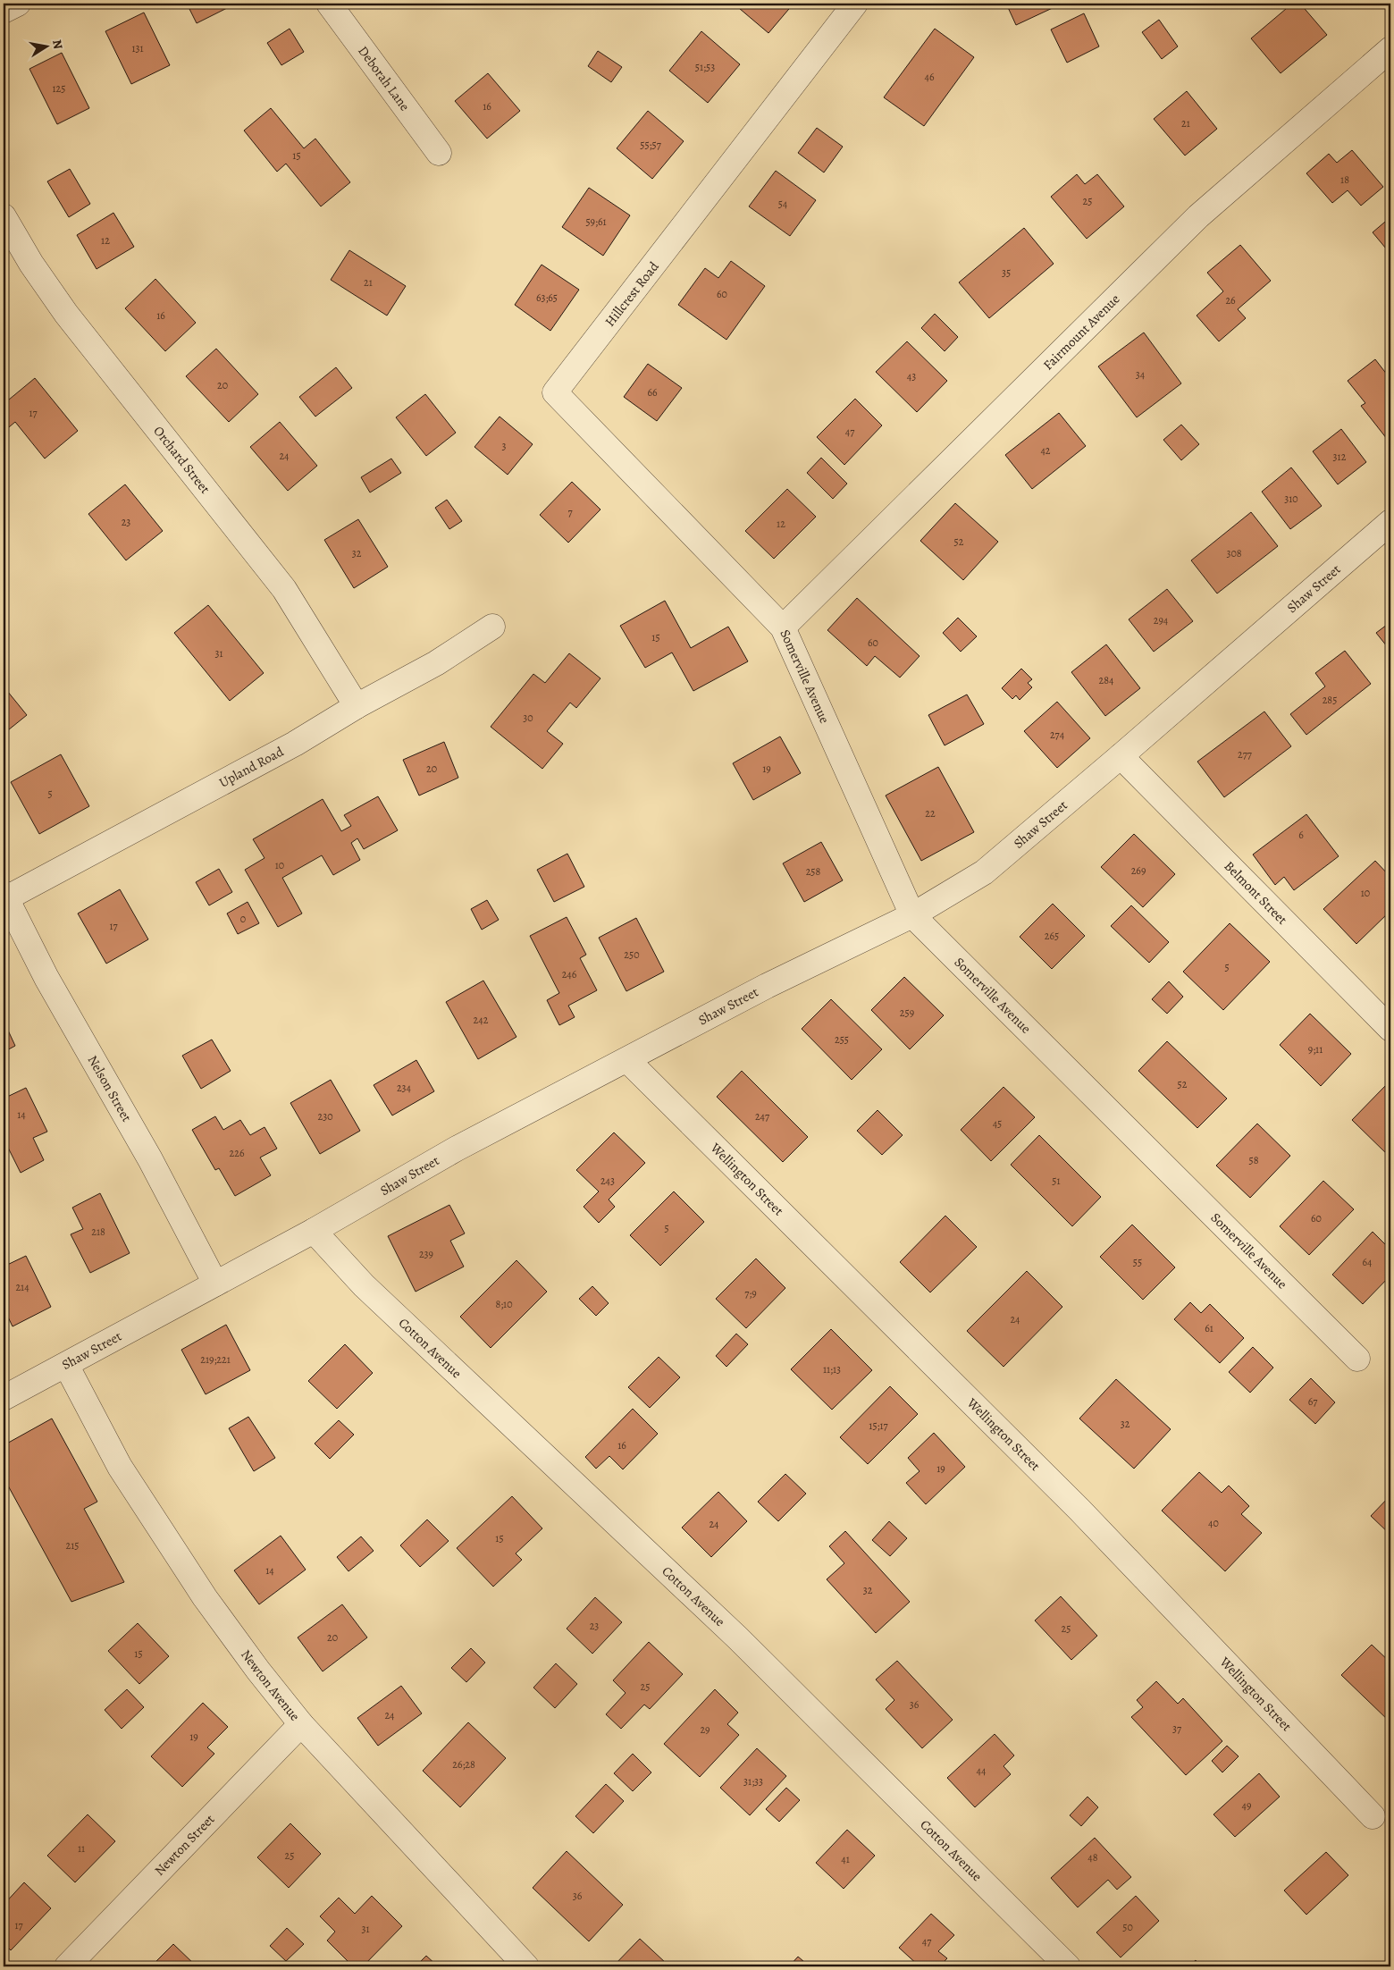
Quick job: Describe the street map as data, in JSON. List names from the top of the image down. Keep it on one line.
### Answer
{"streets":{"street":["Deborah Lane","Hillcrest Road","Fairmount Avenue","Orchard Street","Shaw Street","Somerville Avenue","Upland Road","Belmont Street","Nelson Street","Wellington Street","Cotton Avenue","Newton Avenue","Newton Street"]},"crossings":[["Hillcrest Road","Somerville Avenue"],["Fairmount Avenue","Somerville Avenue"],["Orchard Street","Upland Road"],["Shaw Street","Somerville Avenue"],["Shaw Street","Belmont Street"],["Shaw Street","Nelson Street"],["Shaw Street","Wellington Street"],["Shaw Street","Cotton Avenue"],["Shaw Street","Newton Avenue"],["Upland Road","Nelson Street"],["Newton Avenue","Newton Street"]],"house_numbers":["131","51;53","46","125","16","21","55;57","15","18","25","54","59;61","12","35","21","60","63;65","26","16","34","43","20","66","17","47","3","42","24","312","310","7","23","12","52","32","308","294","15","60","31","284","285","30","274","277","20","19","5","22","6","10","269","258","10","0","17","265","250","5","246","259","242","255","9;11","52","234","14","230","247","45","226","58","243","51","60","5","218","239","55","64","214","7;9","8;10","24","61","219;221","11;13","67","32","15;17","16","19","40","24","15","215","14","32","23","25","20","15","25","36","24","37","29","19","26;28","44","31;33","49","11","25","48","41","36","17","50","31","47"],"north":"right"}
